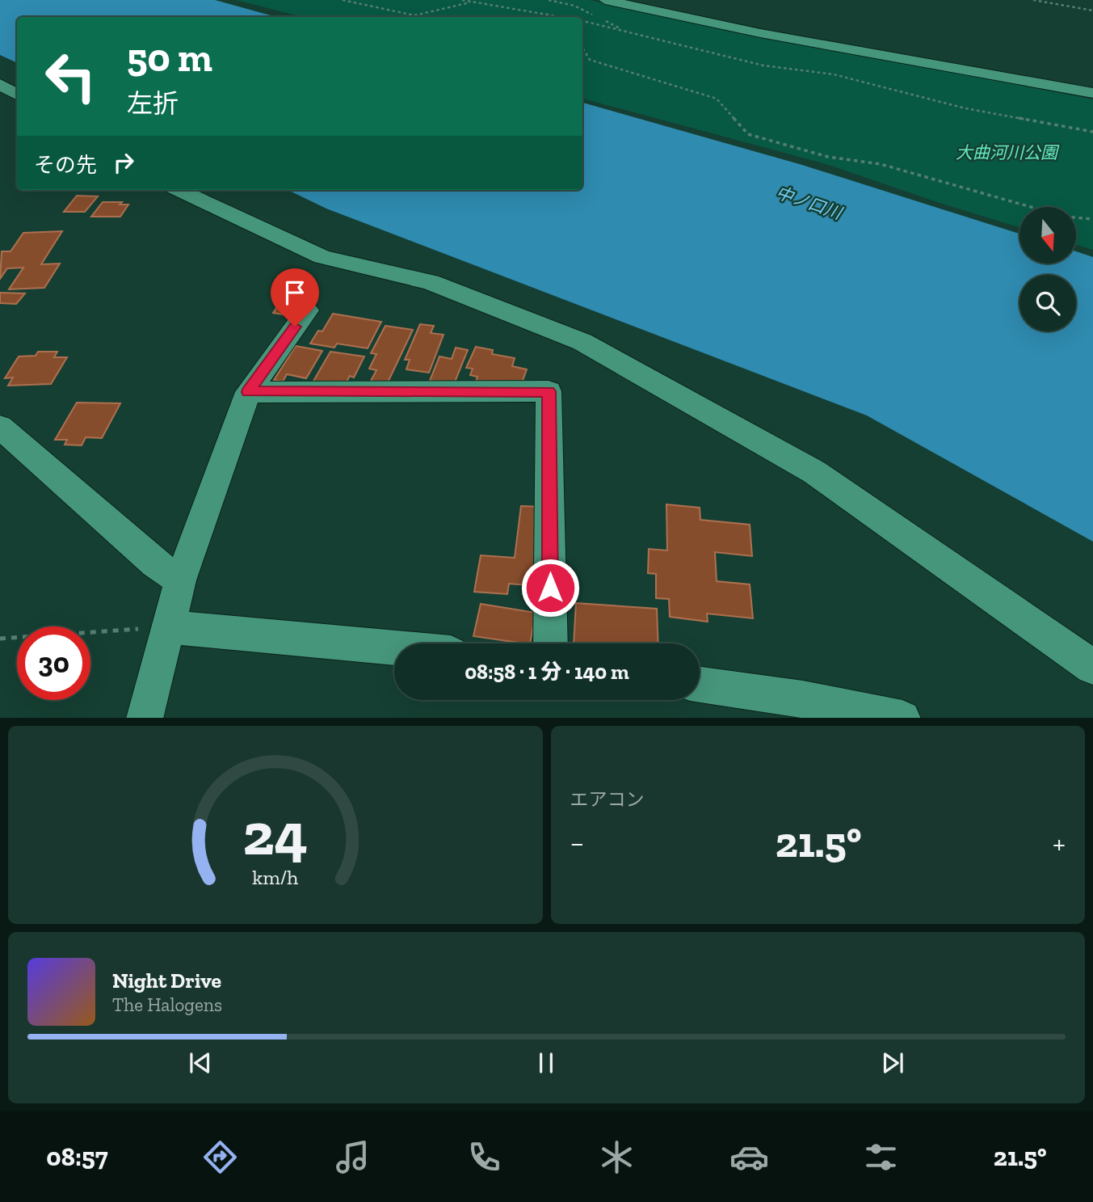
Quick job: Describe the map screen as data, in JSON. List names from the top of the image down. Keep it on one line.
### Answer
{"water":["中ノ口川"],"parks":["大曲河川公園"],"north":"bottom","page":{"turn":["50 m","左折"],"then":"その先","limit":"30","trip":"08:58 · 1 分 · 140 m","tile":"エアコン","heat":["−","21.5°","+"],"song":["Night Drive","The Halogens"],"tabs":["08:57","21.5°"],"gauge":["24","km/h"]}}
